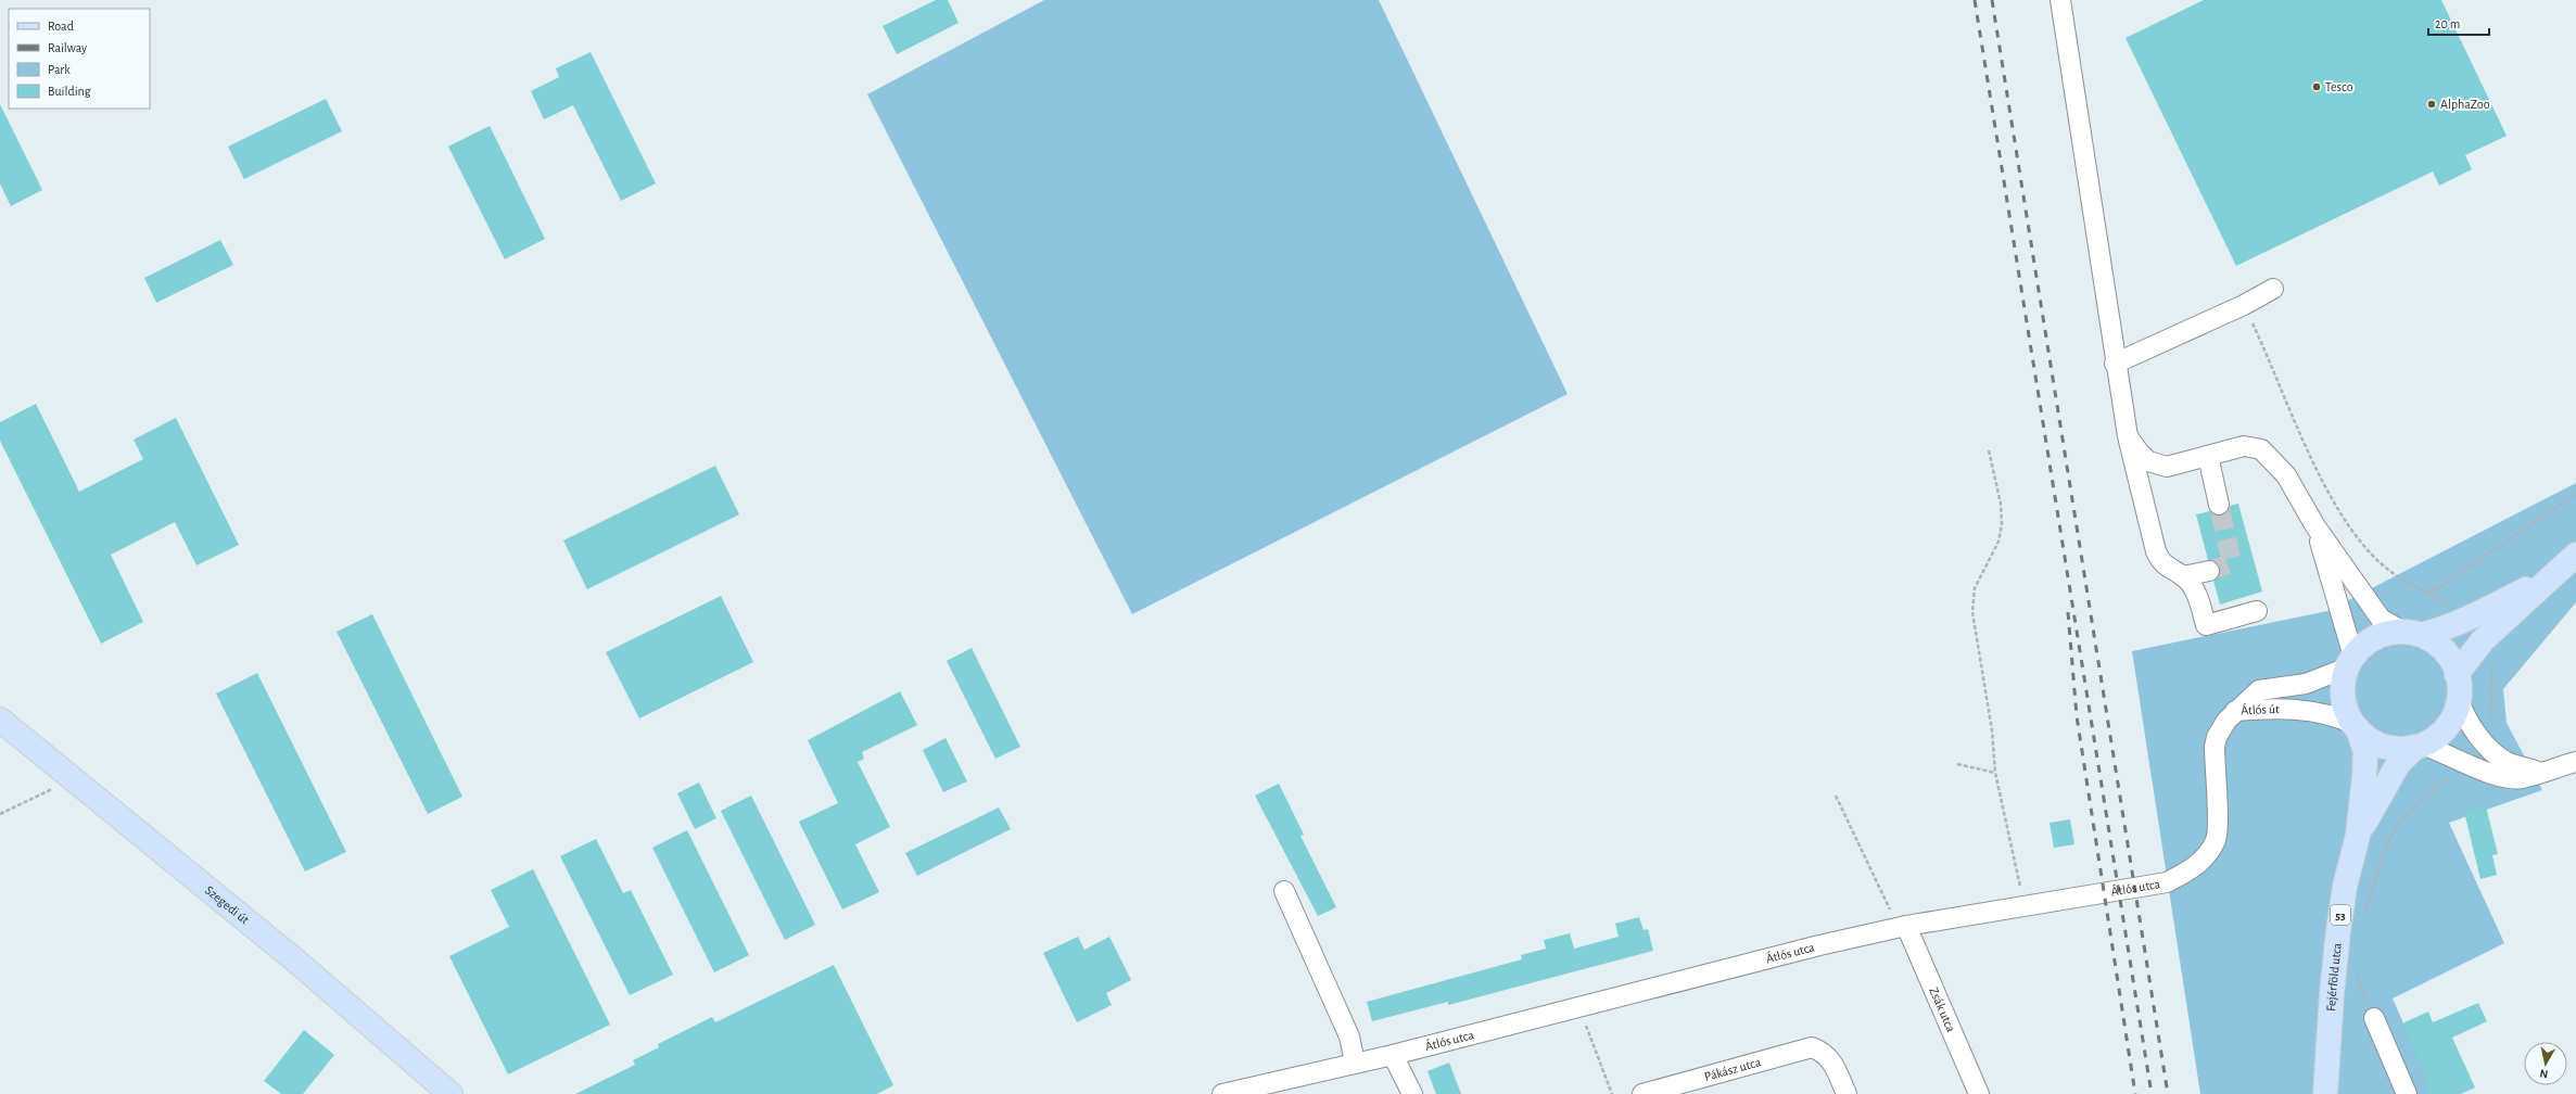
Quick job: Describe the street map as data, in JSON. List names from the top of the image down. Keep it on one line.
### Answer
{"streets":{"main road":["Szegedi út","53","Fejérföld utca"],"street":["Átlós út","Átlós utca","Zsák utca","Pákász utca"]},"crossings":[["Átlós út","Átlós utca"],["Átlós út","53"],["Átlós utca","Zsák utca"],["53","Fejérföld utca"]],"places":["Tesco","AlphaZoo"],"legend":["Road","Railway","Park","Building"],"scale_bar":"20 m","north":"bottom"}
